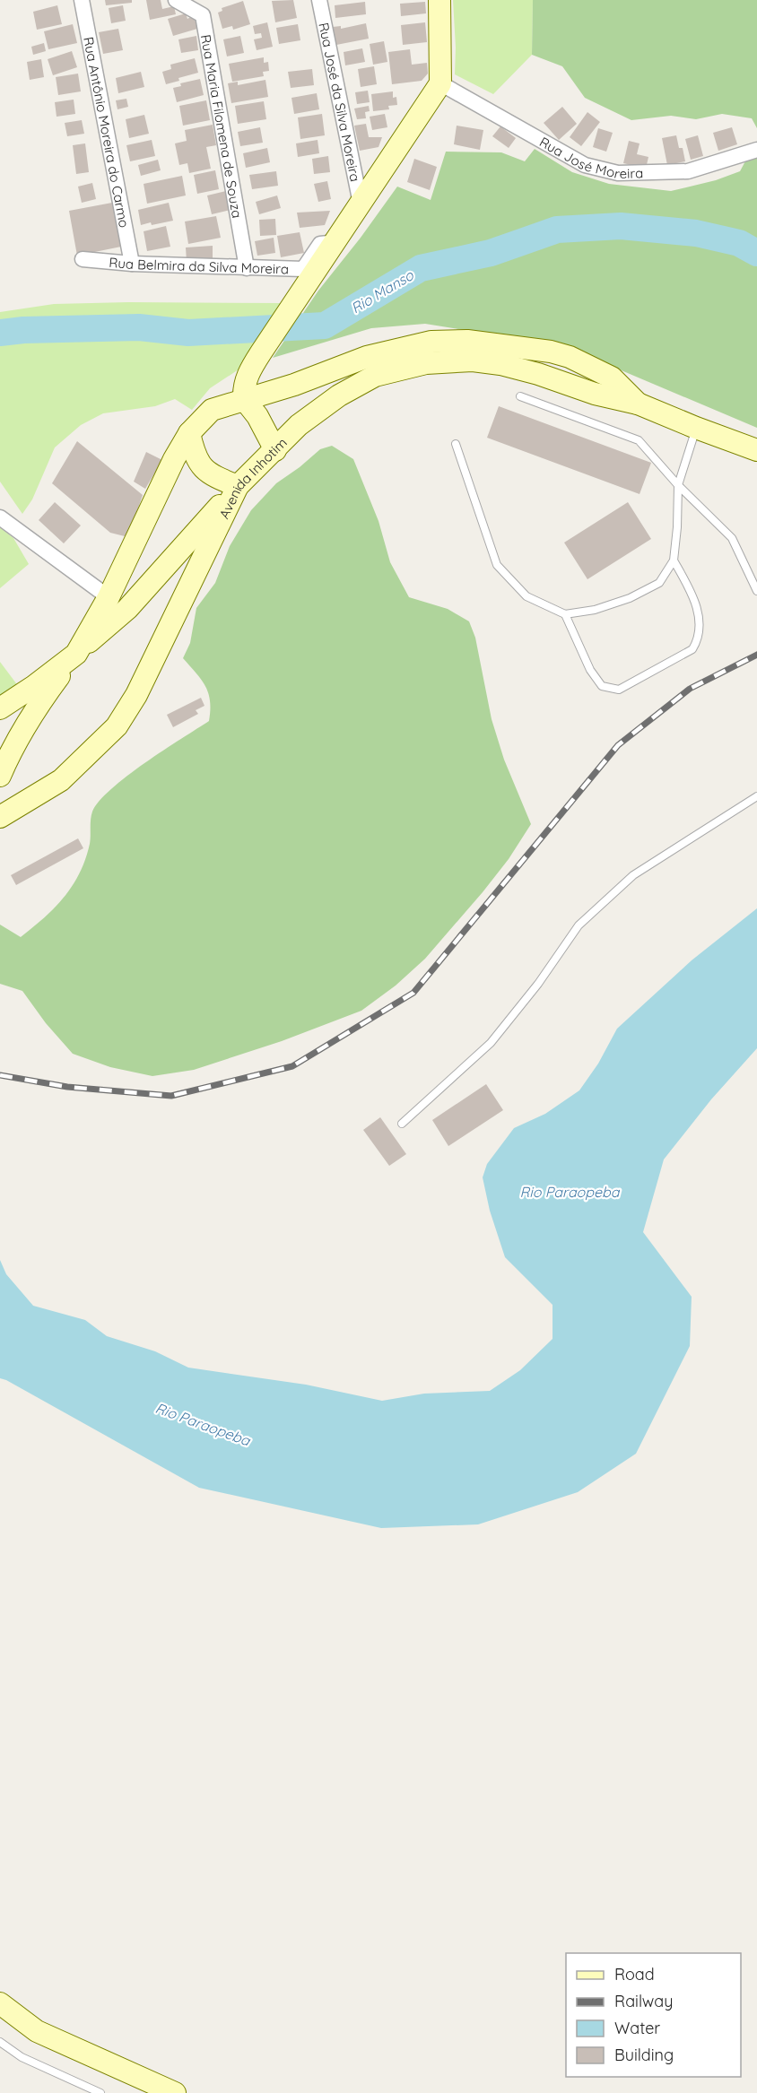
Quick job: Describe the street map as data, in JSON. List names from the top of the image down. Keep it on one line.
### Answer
{"streets":{"main road":["Avenida Inhotim"],"street":["Rua José da Silva Moreira","Rua Maria Filomena de Souza","Rua Antônio Moreira do Carmo","Rua José Moreira","Rua Belmira da Silva Moreira"]},"crossings":[["Rua Maria Filomena de Souza","Rua Belmira da Silva Moreira"],["Rua Antônio Moreira do Carmo","Rua Belmira da Silva Moreira"]],"water":["Rio Manso","Rio Paraopeba"],"legend":["Road","Railway","Water","Building"]}
